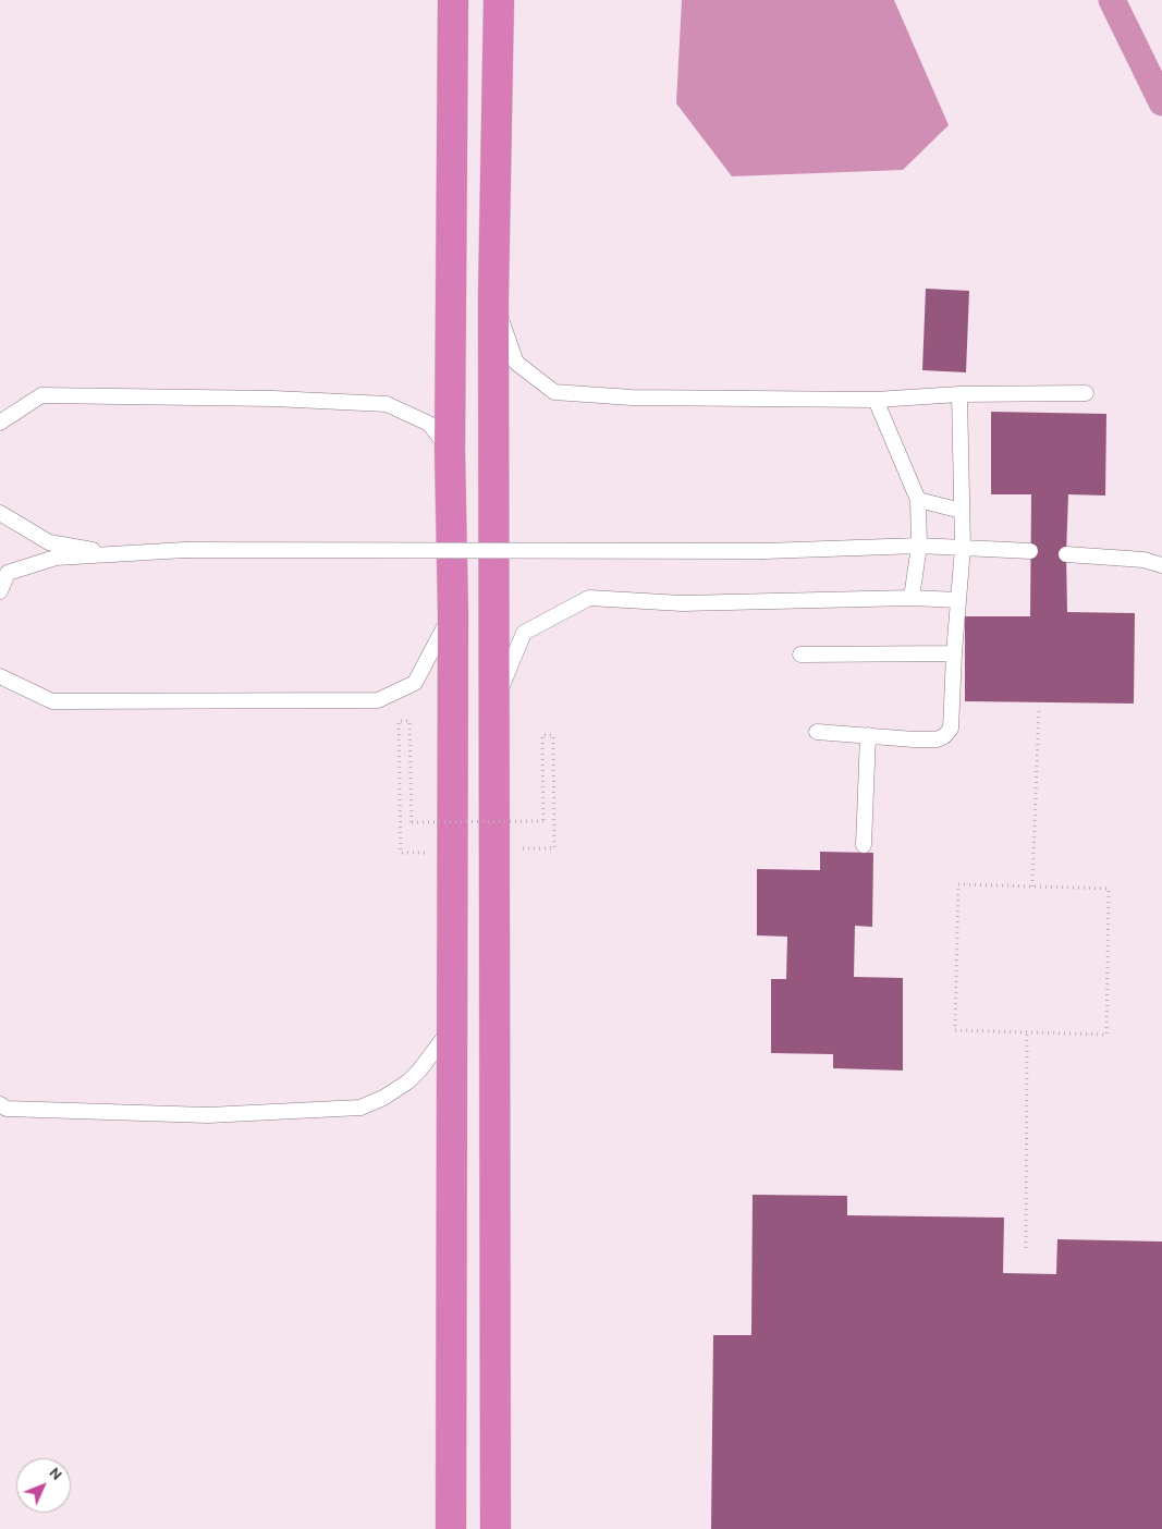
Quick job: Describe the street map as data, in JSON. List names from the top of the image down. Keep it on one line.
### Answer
{"north":"top right"}
